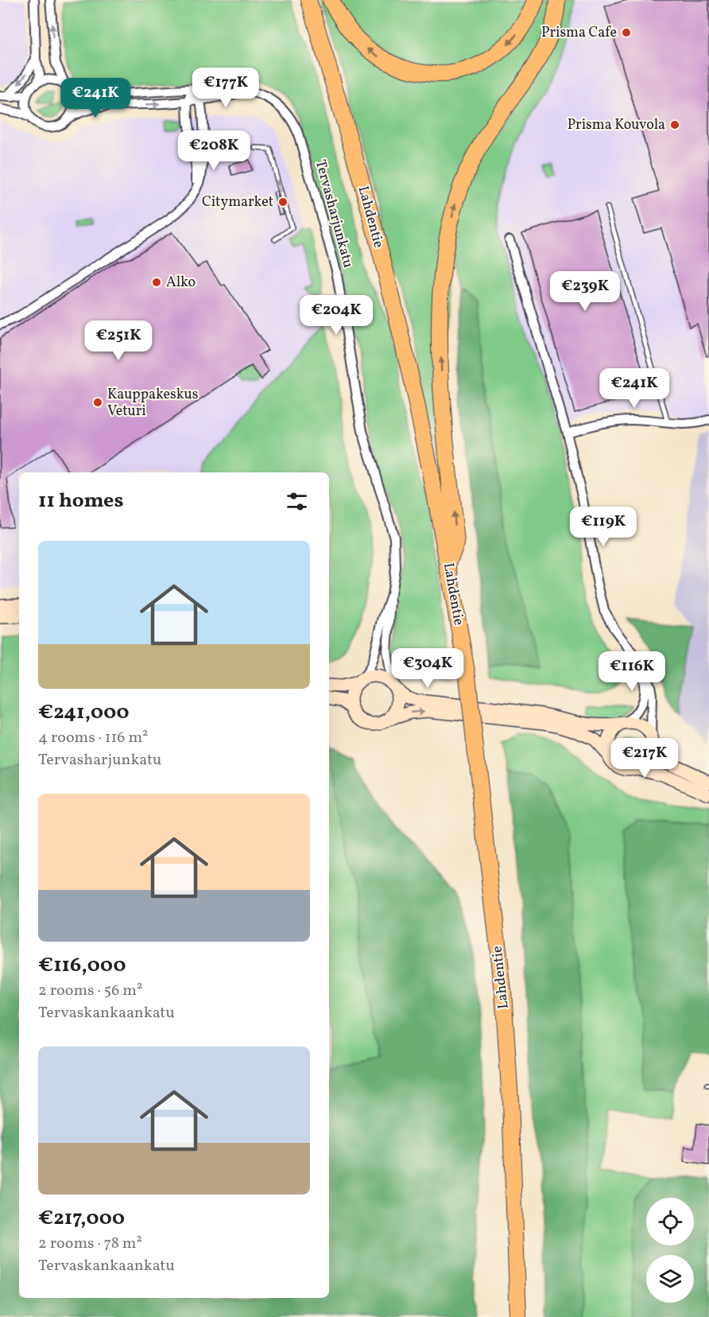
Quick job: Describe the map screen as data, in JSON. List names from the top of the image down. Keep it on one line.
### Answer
{"streets":{"highway":["Lahdentie"],"street":["Tervasharjunkatu"]},"places":["Prisma Cafe","Prisma Kouvola","Citymarket","Alko","Kauppakeskus Veturi"],"page":{"price":["€177K","€241K","€208K","€239K","€204K","€251K","€241K","€119K","€304K","€116K","€217K"],"heading":"11 homes","list":[{"name":"€241,000","note":"4 rooms · 116 m² · Tervasharjunkatu"},{"name":"€116,000","note":"2 rooms · 56 m² · Tervaskankaankatu"},{"name":"€217,000","note":"2 rooms · 78 m² · Tervaskankaankatu"}]}}
